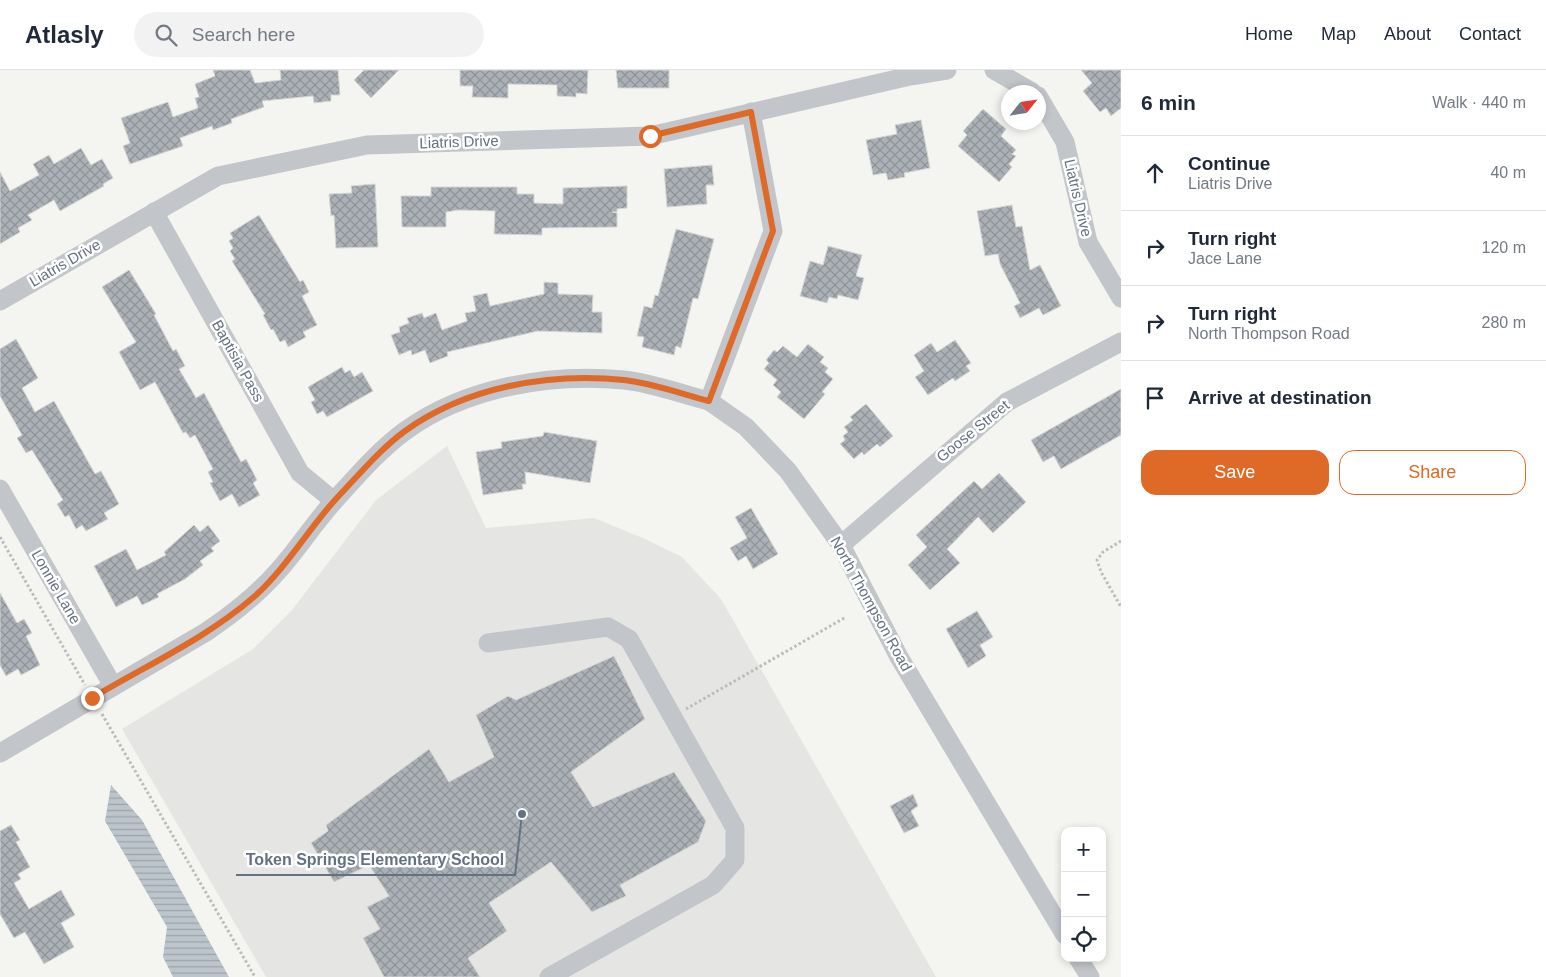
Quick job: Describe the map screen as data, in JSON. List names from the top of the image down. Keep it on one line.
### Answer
{"streets":{"street":["Liatris Drive","Baptisia Pass","Goose Street","Lonnie Lane","North Thompson Road"]},"crossings":[["Liatris Drive","Baptisia Pass"],["Baptisia Pass","North Thompson Road"],["Goose Street","North Thompson Road"],["Lonnie Lane","North Thompson Road"]],"places":["Token Springs Elementary School"],"north":"top right","page":{"header":"Atlasly","search":"Search here","nav":["Home","Map","About","Contact"],"heading":["6 min","Walk · 440 m"],"list":[["Continue","Liatris Drive","40 m"],["Turn right","Jace Lane","120 m"],["Turn right","North Thompson Road","280 m"],"Arrive at destination"],"buttons":["Save","Share"],"map_buttons":["+","−"]}}
